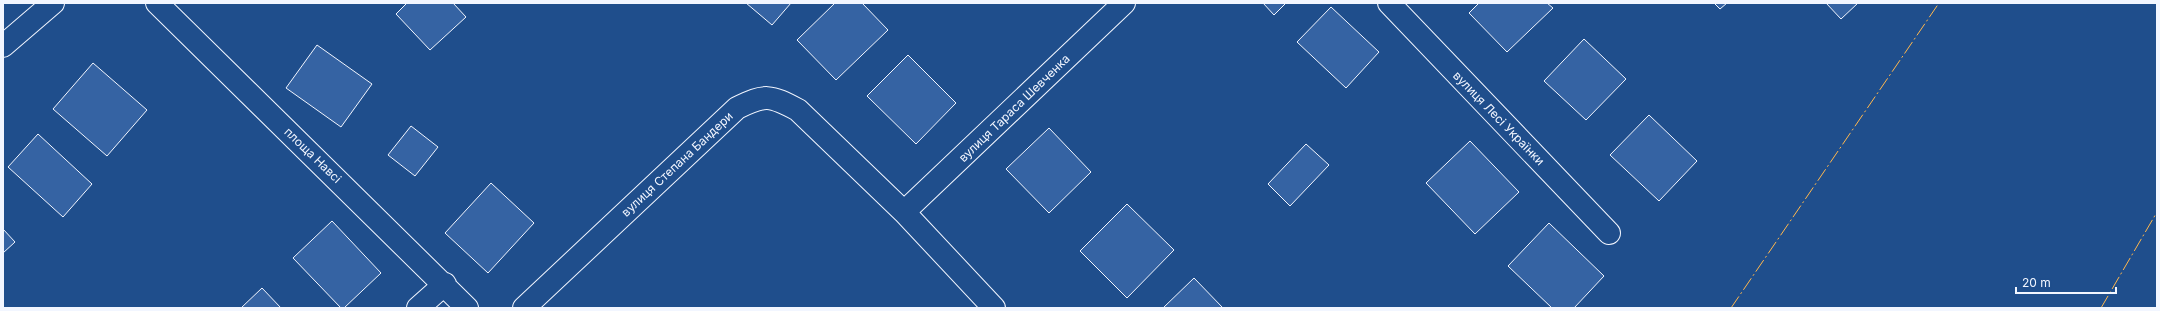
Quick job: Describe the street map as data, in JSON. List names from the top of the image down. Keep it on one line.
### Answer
{"streets":{"street":["вулиця Тараса Шевченка","вулиця Лесі Українки","площа Навсі","вулиця Степана Бандери"]},"crossings":[["вулиця Тараса Шевченка","вулиця Степана Бандери"]],"scale_bar":"20 m"}
